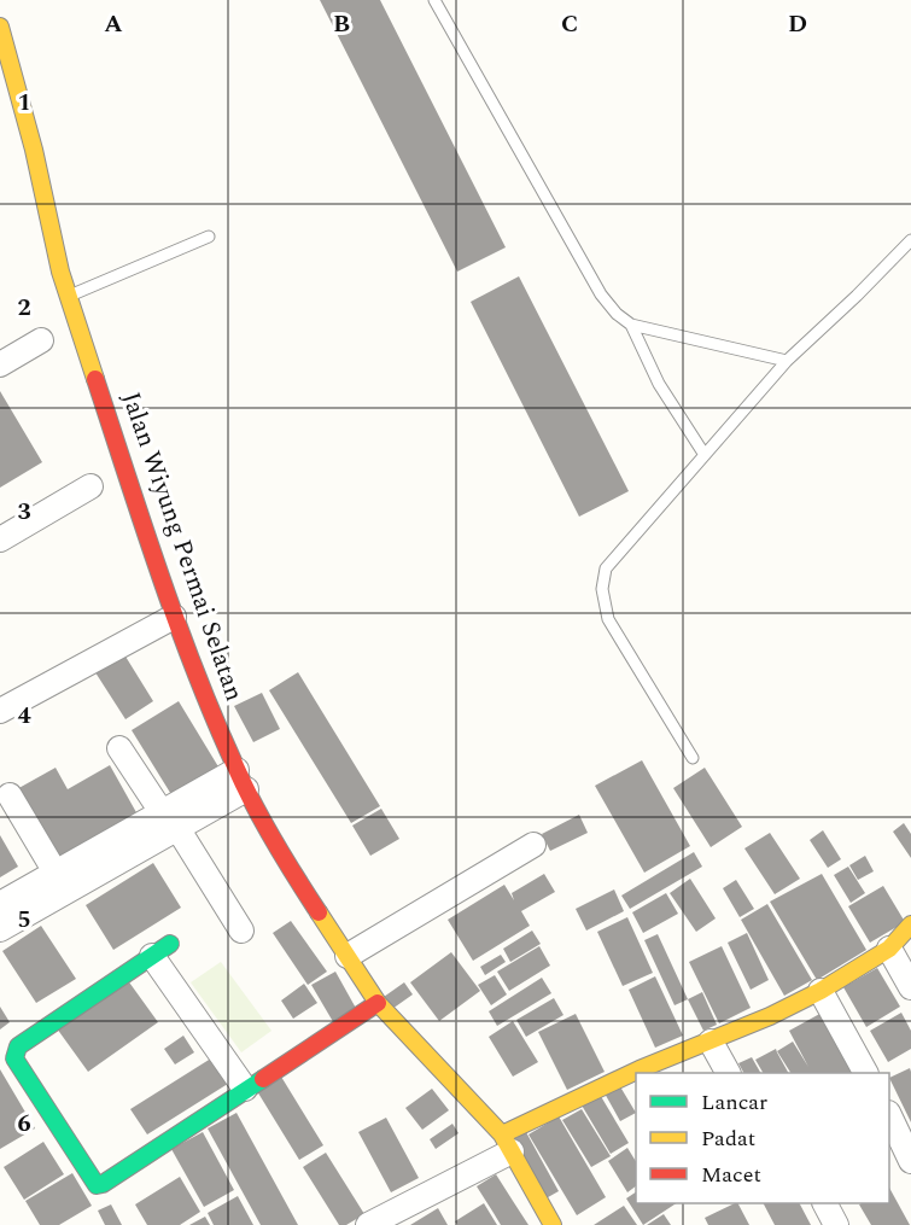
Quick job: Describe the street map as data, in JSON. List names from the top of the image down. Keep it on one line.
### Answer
{"streets":{"street":["Jalan Wiyung Permai Selatan"]},"legend":["Lancar","Padat","Macet"],"grid":{"columns":["A","B","C","D"],"rows":["1","2","3","4","5","6"]}}
